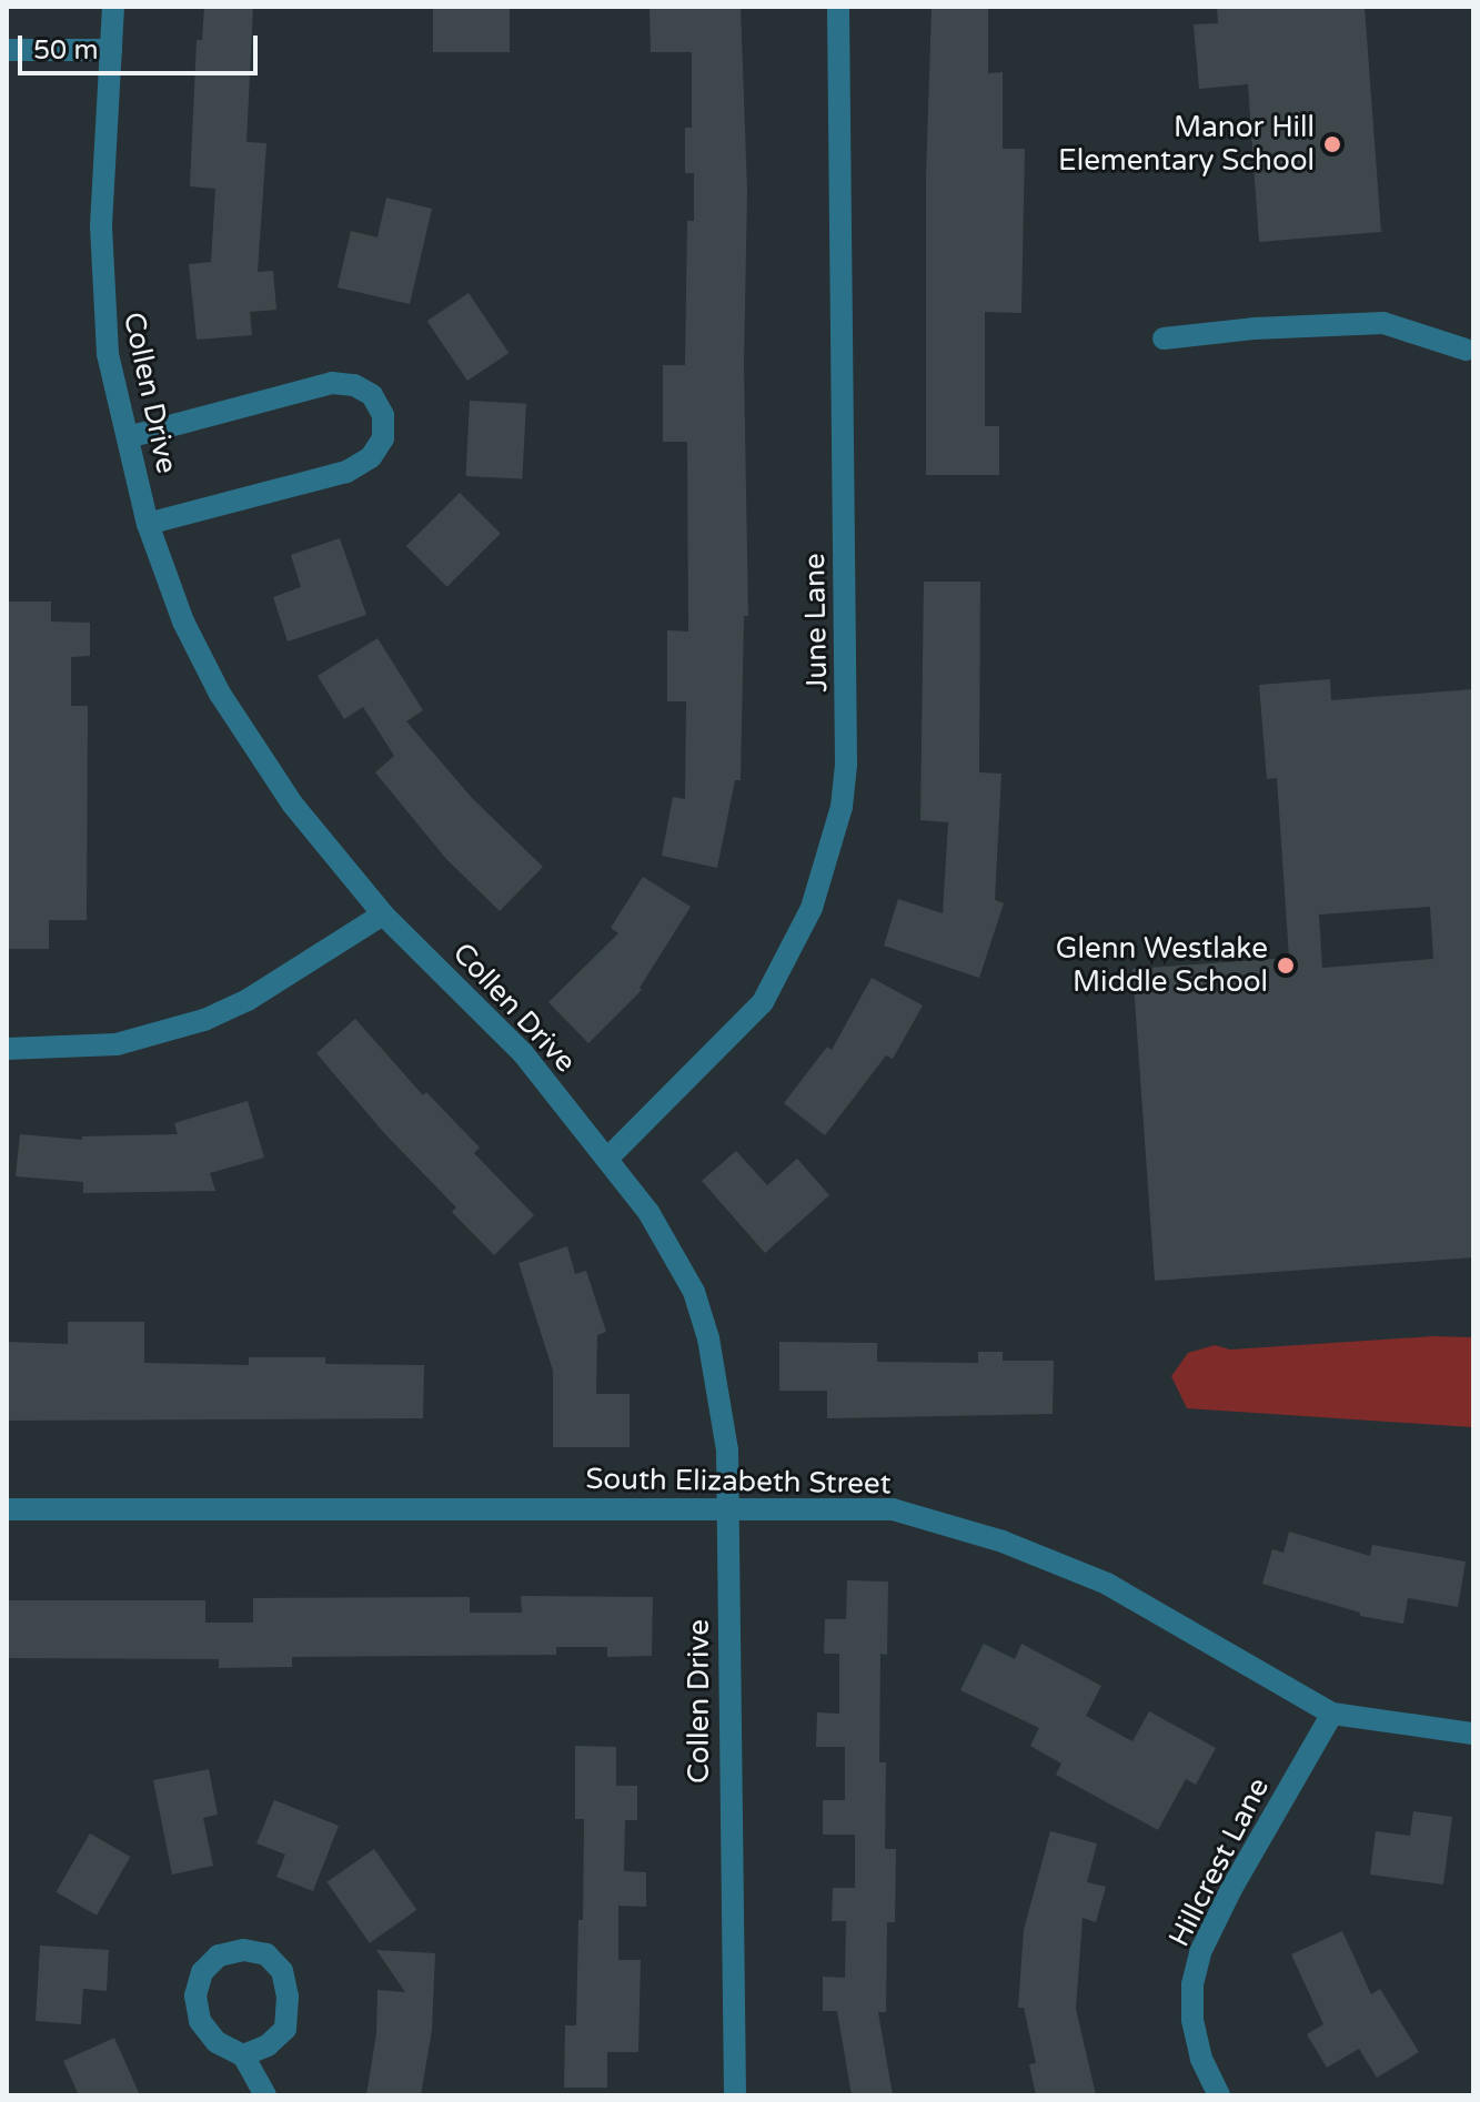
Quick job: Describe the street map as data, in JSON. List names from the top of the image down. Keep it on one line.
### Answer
{"streets":{"street":["Collen Drive","June Lane","South Elizabeth Street","Hillcrest Lane"]},"crossings":[["Collen Drive","June Lane"],["Collen Drive","South Elizabeth Street"],["South Elizabeth Street","Hillcrest Lane"]],"places":["Manor Hill Elementary School","Glenn Westlake Middle School"],"scale_bar":"50 m"}
